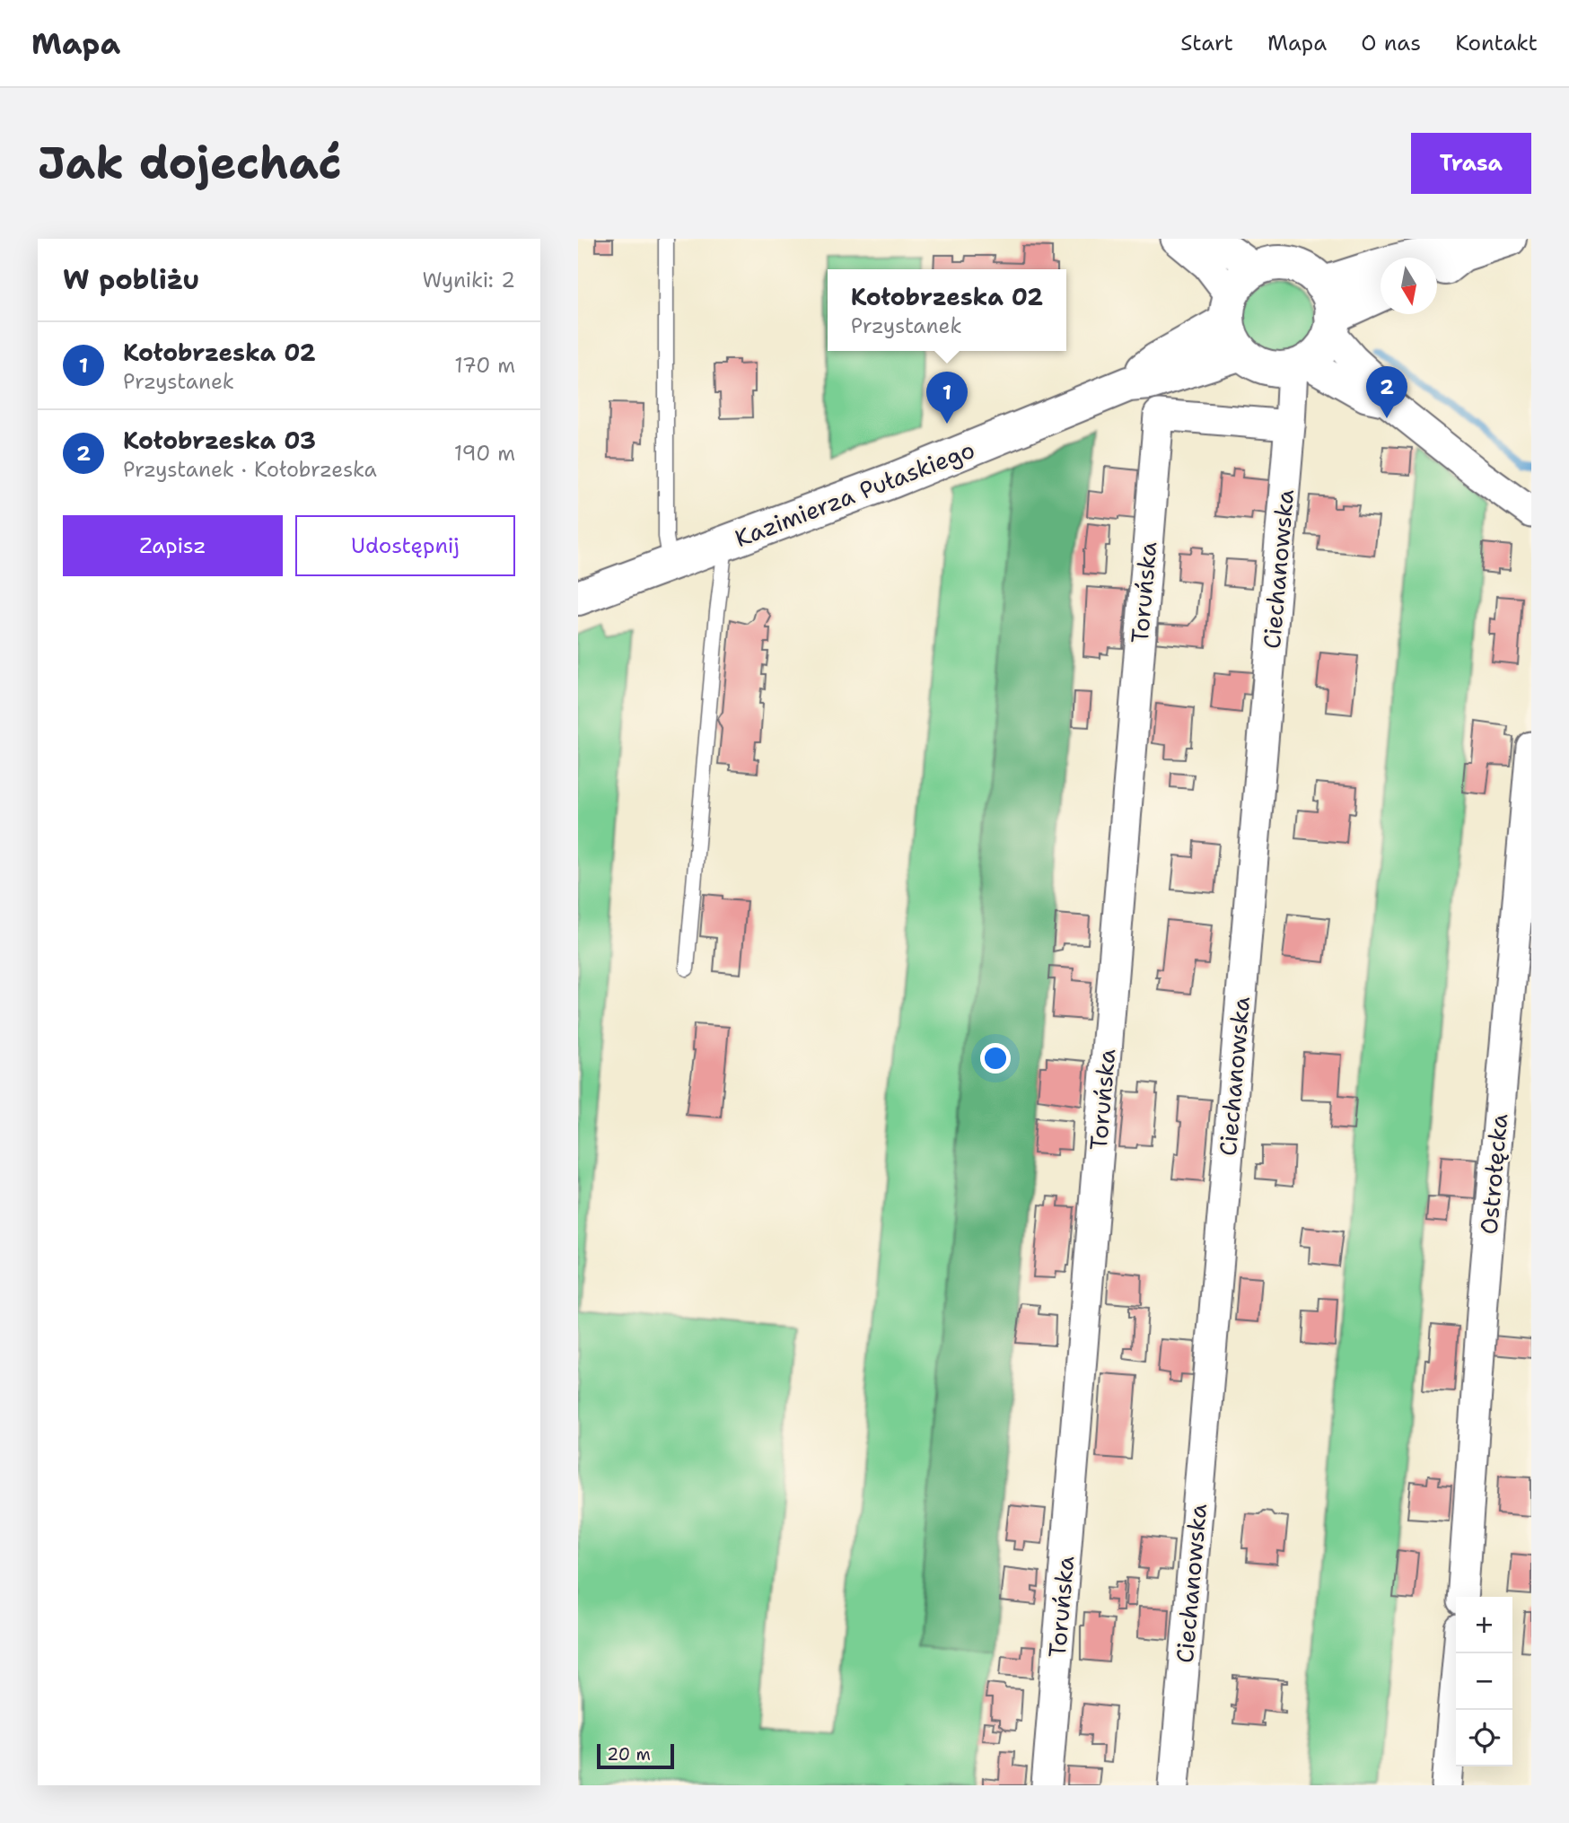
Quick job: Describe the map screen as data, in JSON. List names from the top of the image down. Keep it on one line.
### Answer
{"streets":{"main road":["Kazimierza Pułaskiego"],"street":["Ciechanowska","Toruńska","Ostrołęcka"]},"crossings":[["Kazimierza Pułaskiego","Ciechanowska"],["Ciechanowska","Toruńska"]],"scale_bar":"20 m","north":"bottom","page":{"header":"Mapa","nav":["Start","Mapa","O nas","Kontakt"],"buttons":["Trasa",["Zapisz","Udostępnij"]],"title":"Jak dojechać","heading":["W pobliżu","Wyniki: 2"],"popup":["Kołobrzeska 02","Przystanek"],"list":[{"mark":"1","name":"Kołobrzeska 02","note":"Przystanek","value":"170 m"},{"mark":"2","name":"Kołobrzeska 03","note":"Przystanek · Kołobrzeska","value":"190 m"}],"pins":["2","1"],"map_buttons":["+","−"],"scale":"20 m"}}
